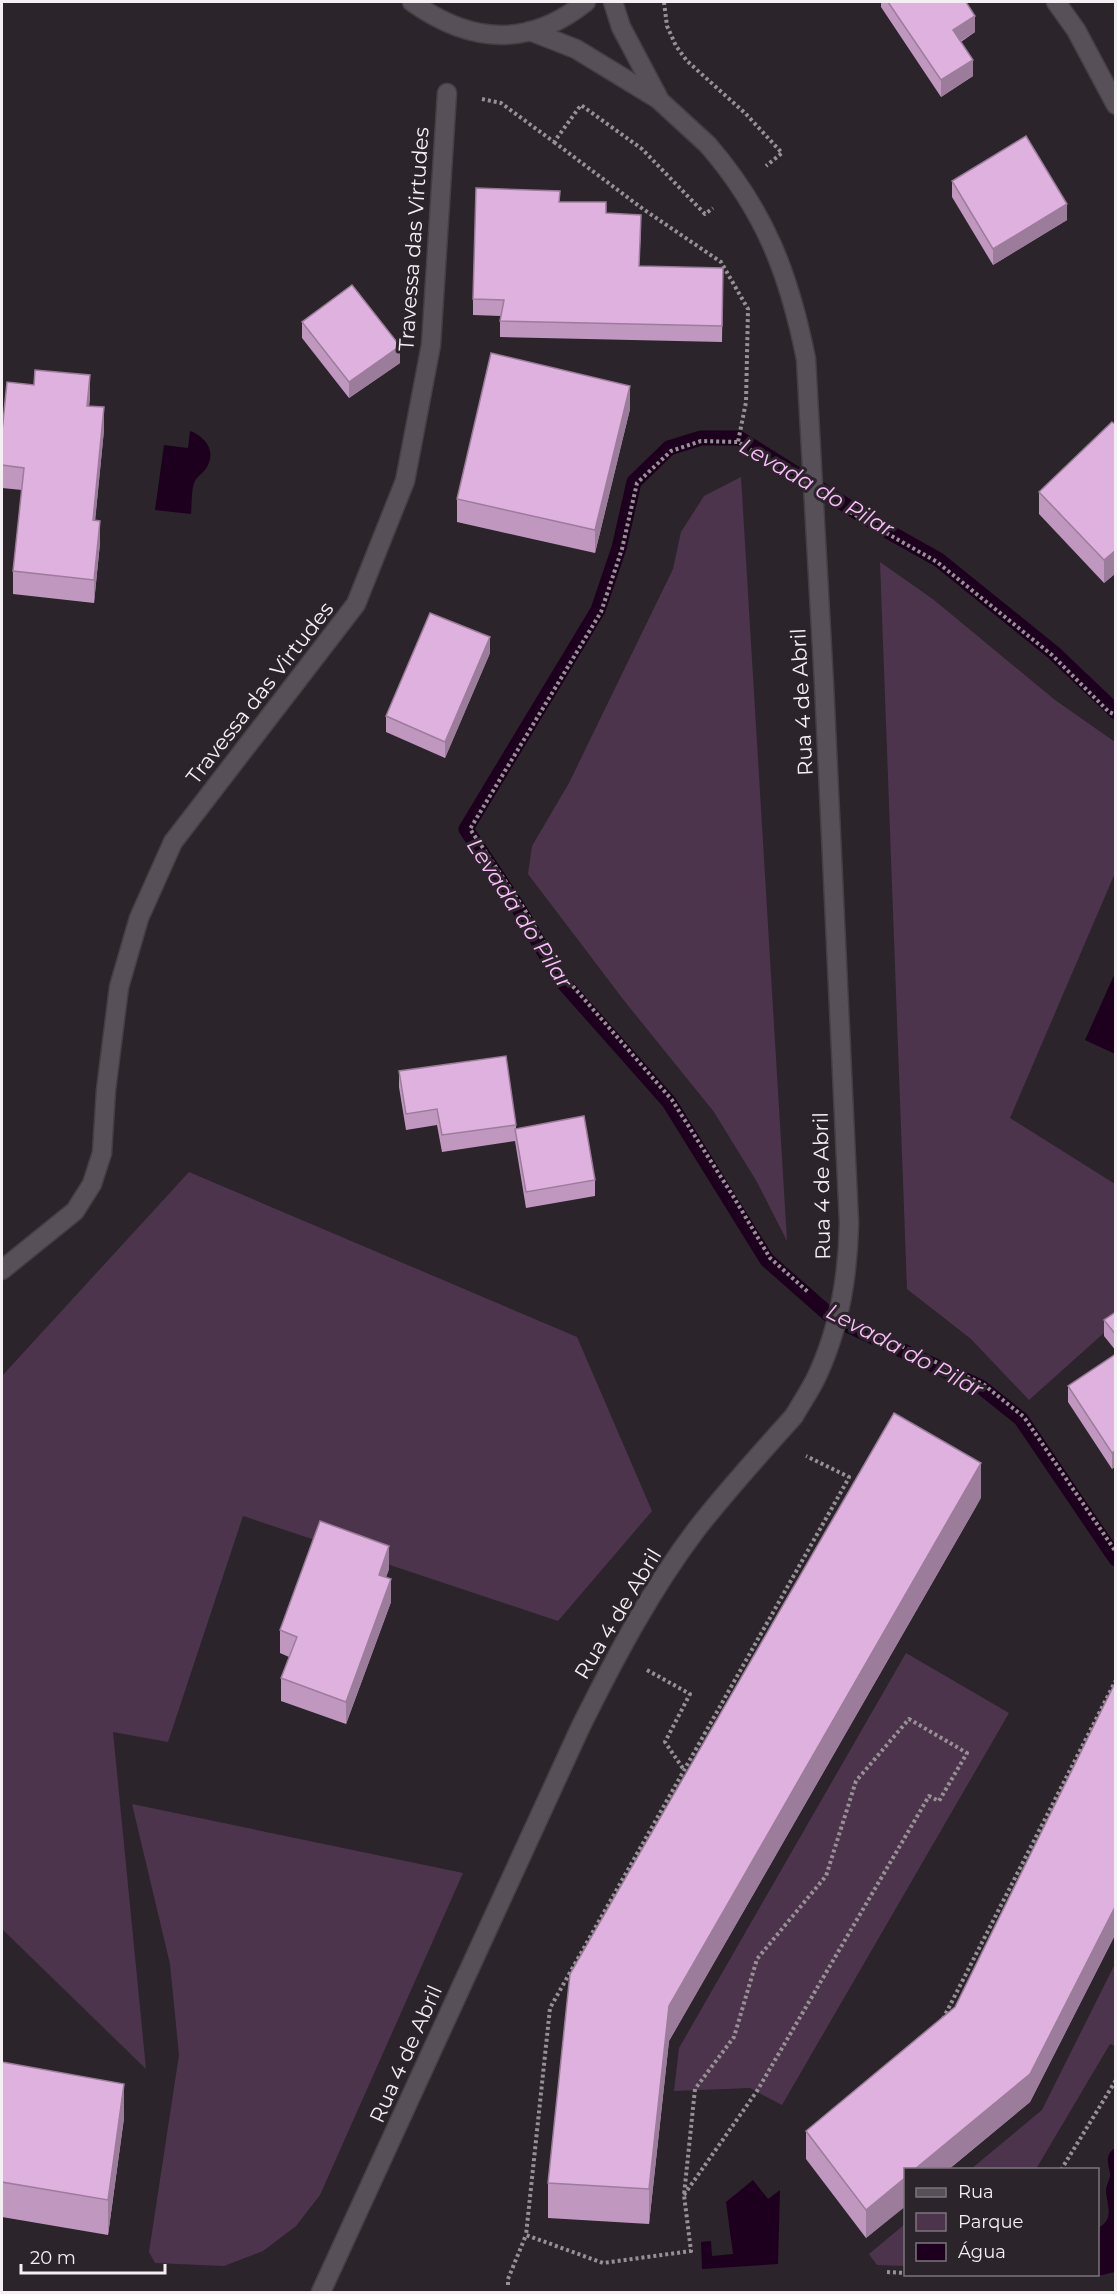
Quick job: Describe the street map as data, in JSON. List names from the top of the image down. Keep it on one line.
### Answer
{"streets":{"street":["Travessa das Virtudes","Rua 4 de Abril"]},"water":["Levada do Pilar"],"legend":["Rua","Parque","Água"],"scale_bar":"20 m"}
